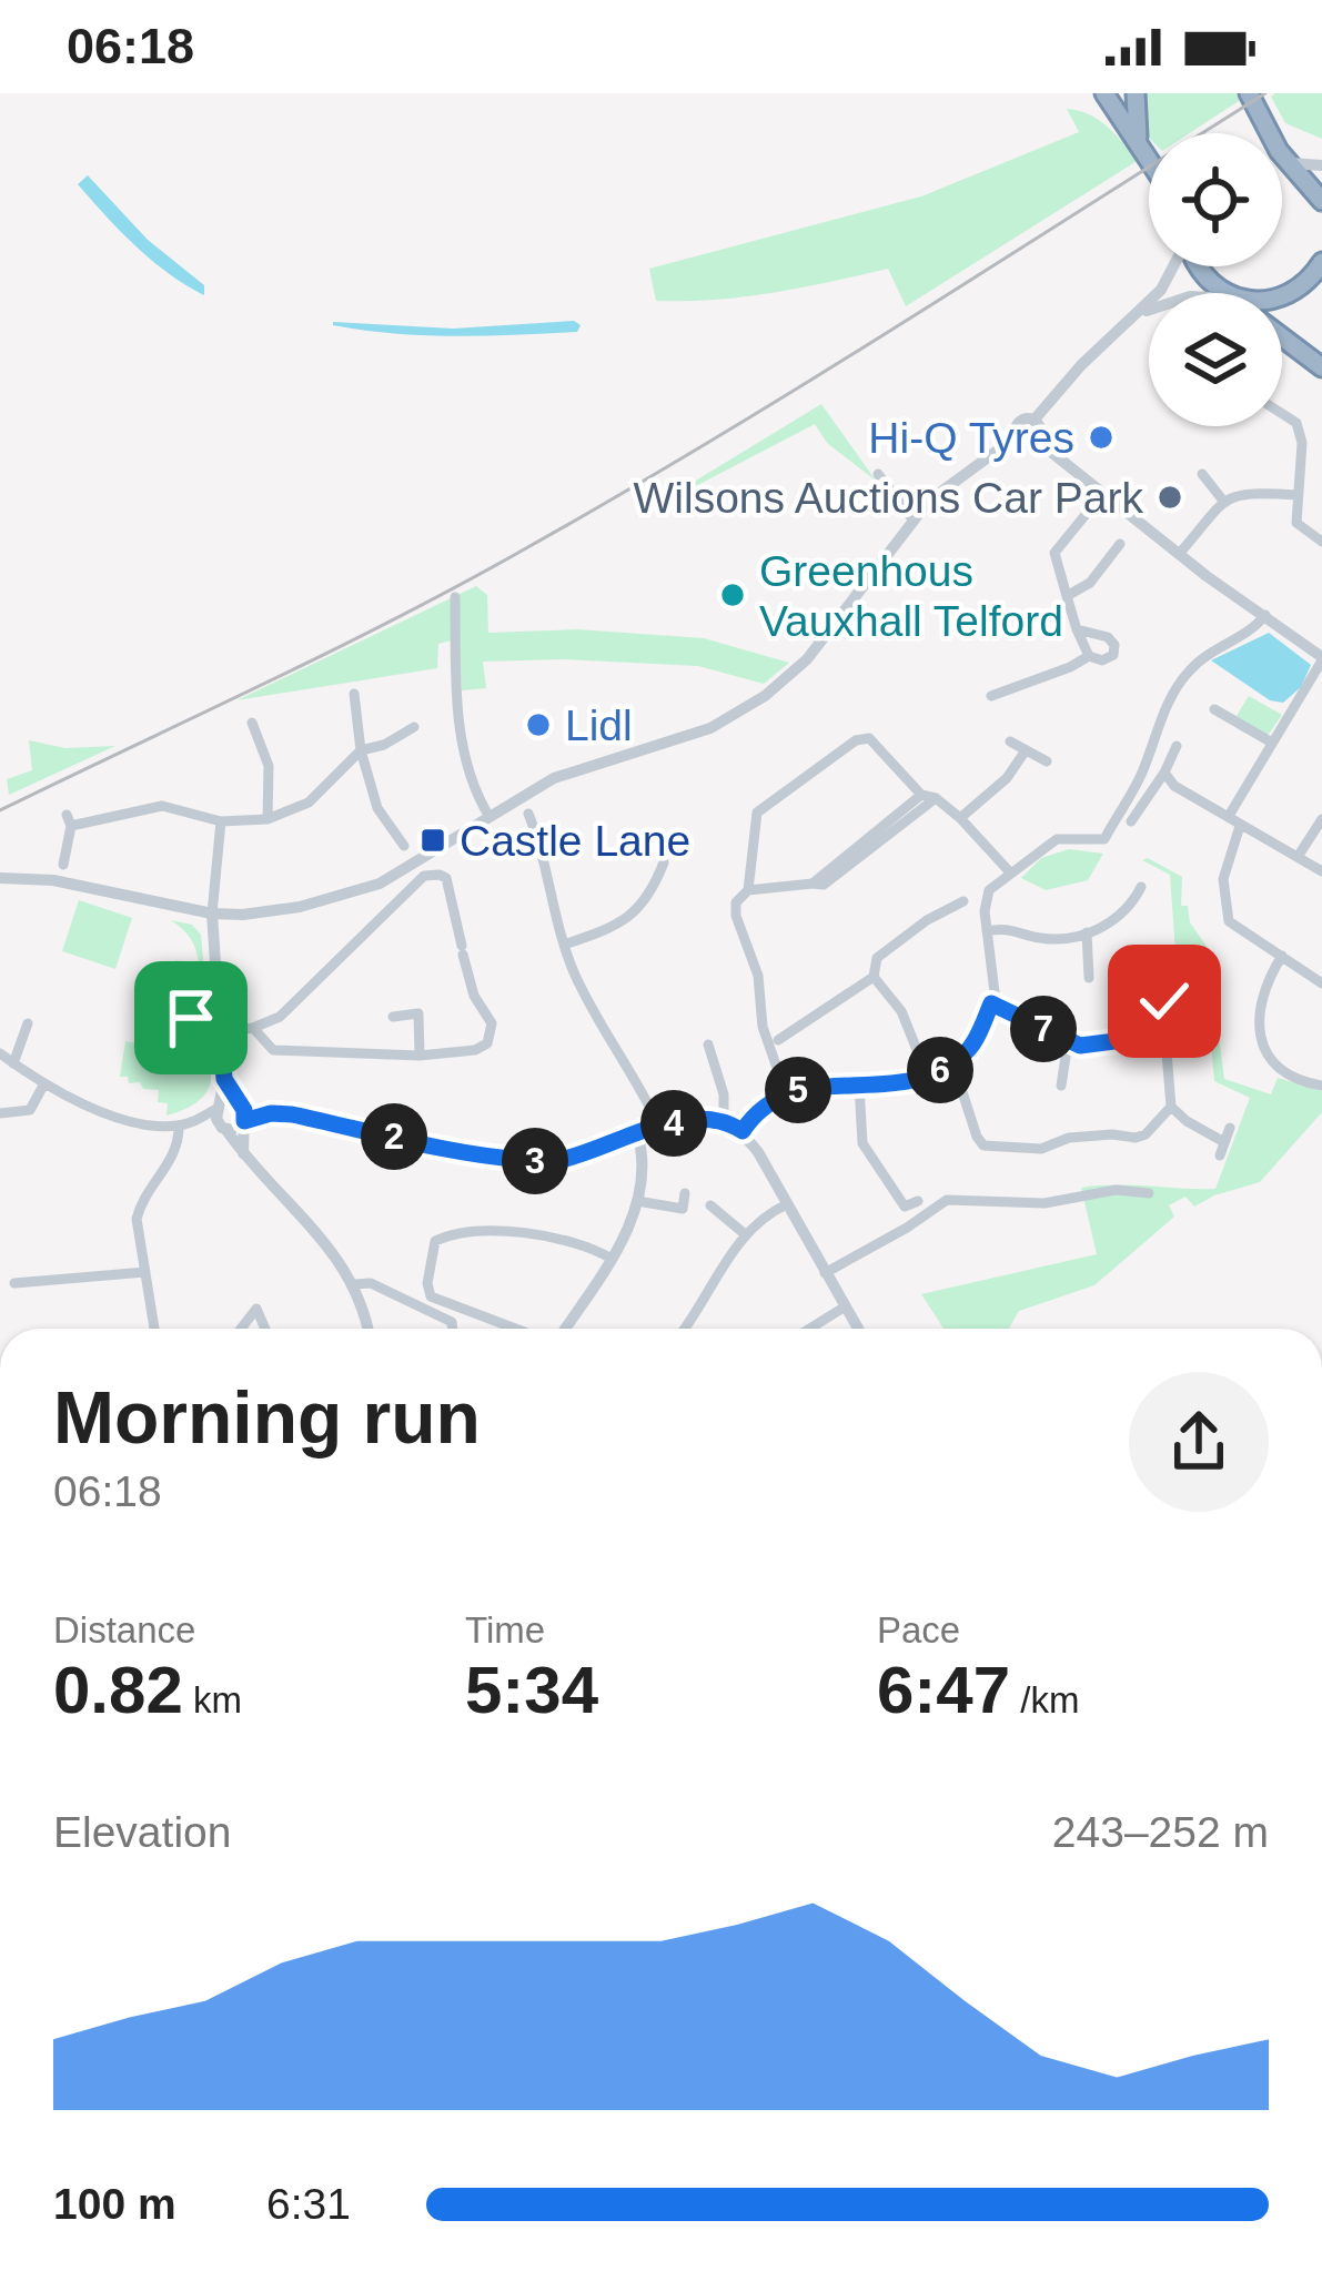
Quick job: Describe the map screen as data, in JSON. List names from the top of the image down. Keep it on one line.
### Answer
{"places":{"other":["Hi-Q Tyres","Wilsons Auctions Car Park","Greenhous Vauxhall Telford","Lidl"],"transit":["Castle Lane"]},"page":{"status":"06:18","pins":["7","6","5","4","2","3"],"heading":["Morning run","06:18"],"stats":[["Distance","0.82 km"],["Time","5:34"],["Pace","6:47 /km"]],"chart":["Elevation","243–252 m"],"list":[{"name":"100 m","note":"6:31"}]}}
